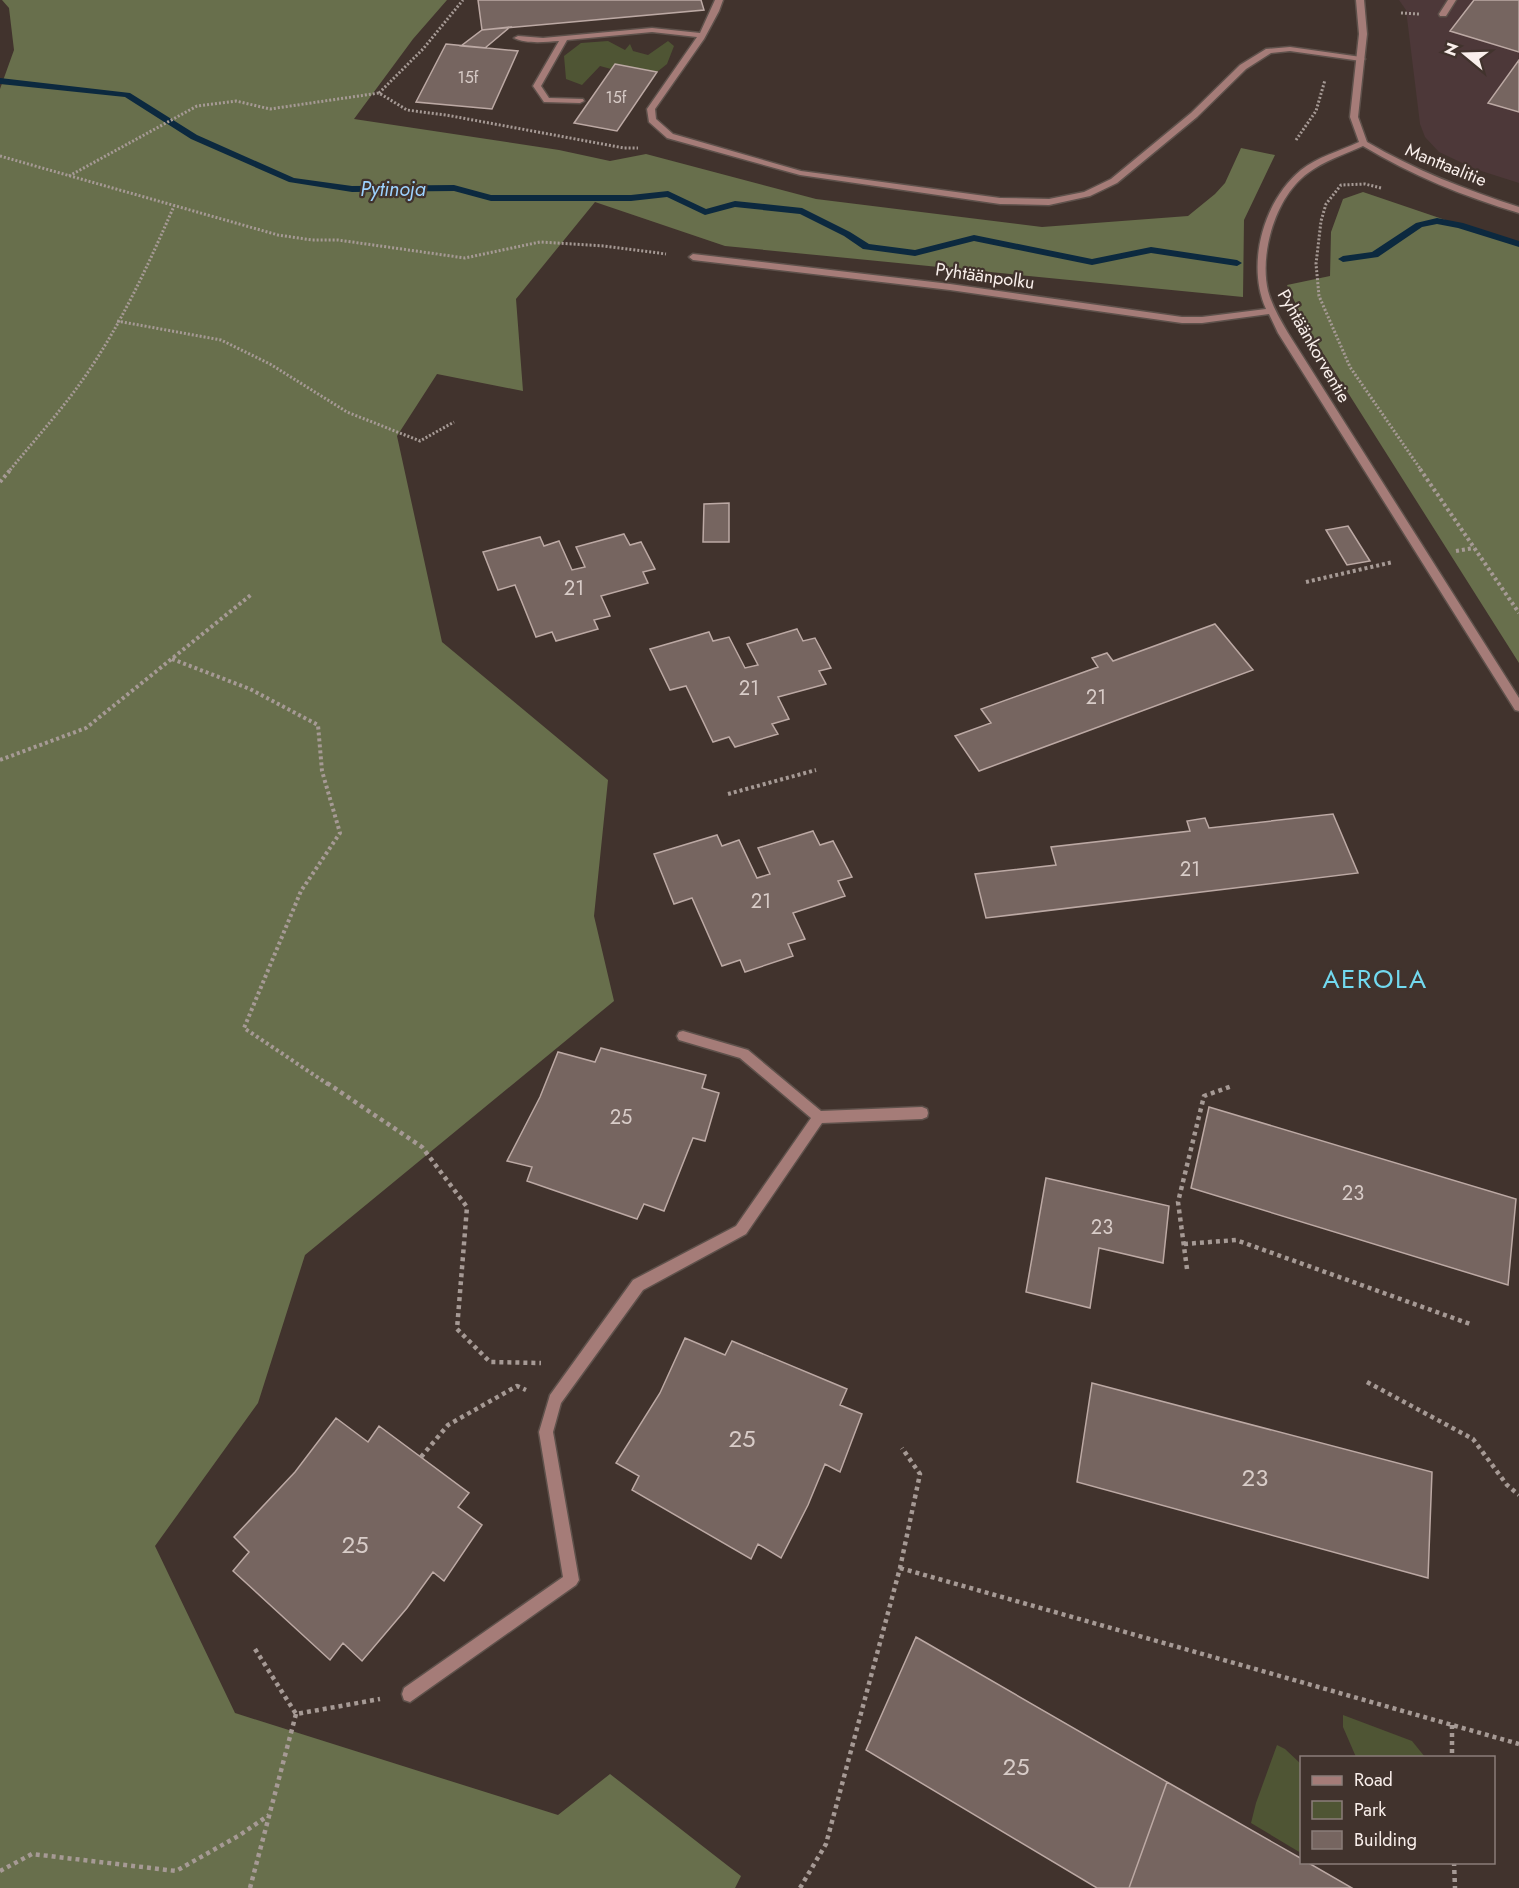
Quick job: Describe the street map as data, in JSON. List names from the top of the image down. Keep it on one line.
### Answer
{"streets":{"street":["Manttaalitie","Pyhtäänpolku","Pyhtäänkorventie"]},"crossings":[["Manttaalitie","Pyhtäänkorventie"],["Pyhtäänpolku","Pyhtäänkorventie"]],"districts":["AEROLA"],"water":["Pytinoja"],"house_numbers":["15f","15f","21","21","21","21","21","25","23","23","25","23","25","25"],"legend":["Road","Park","Building"],"north":"left"}
